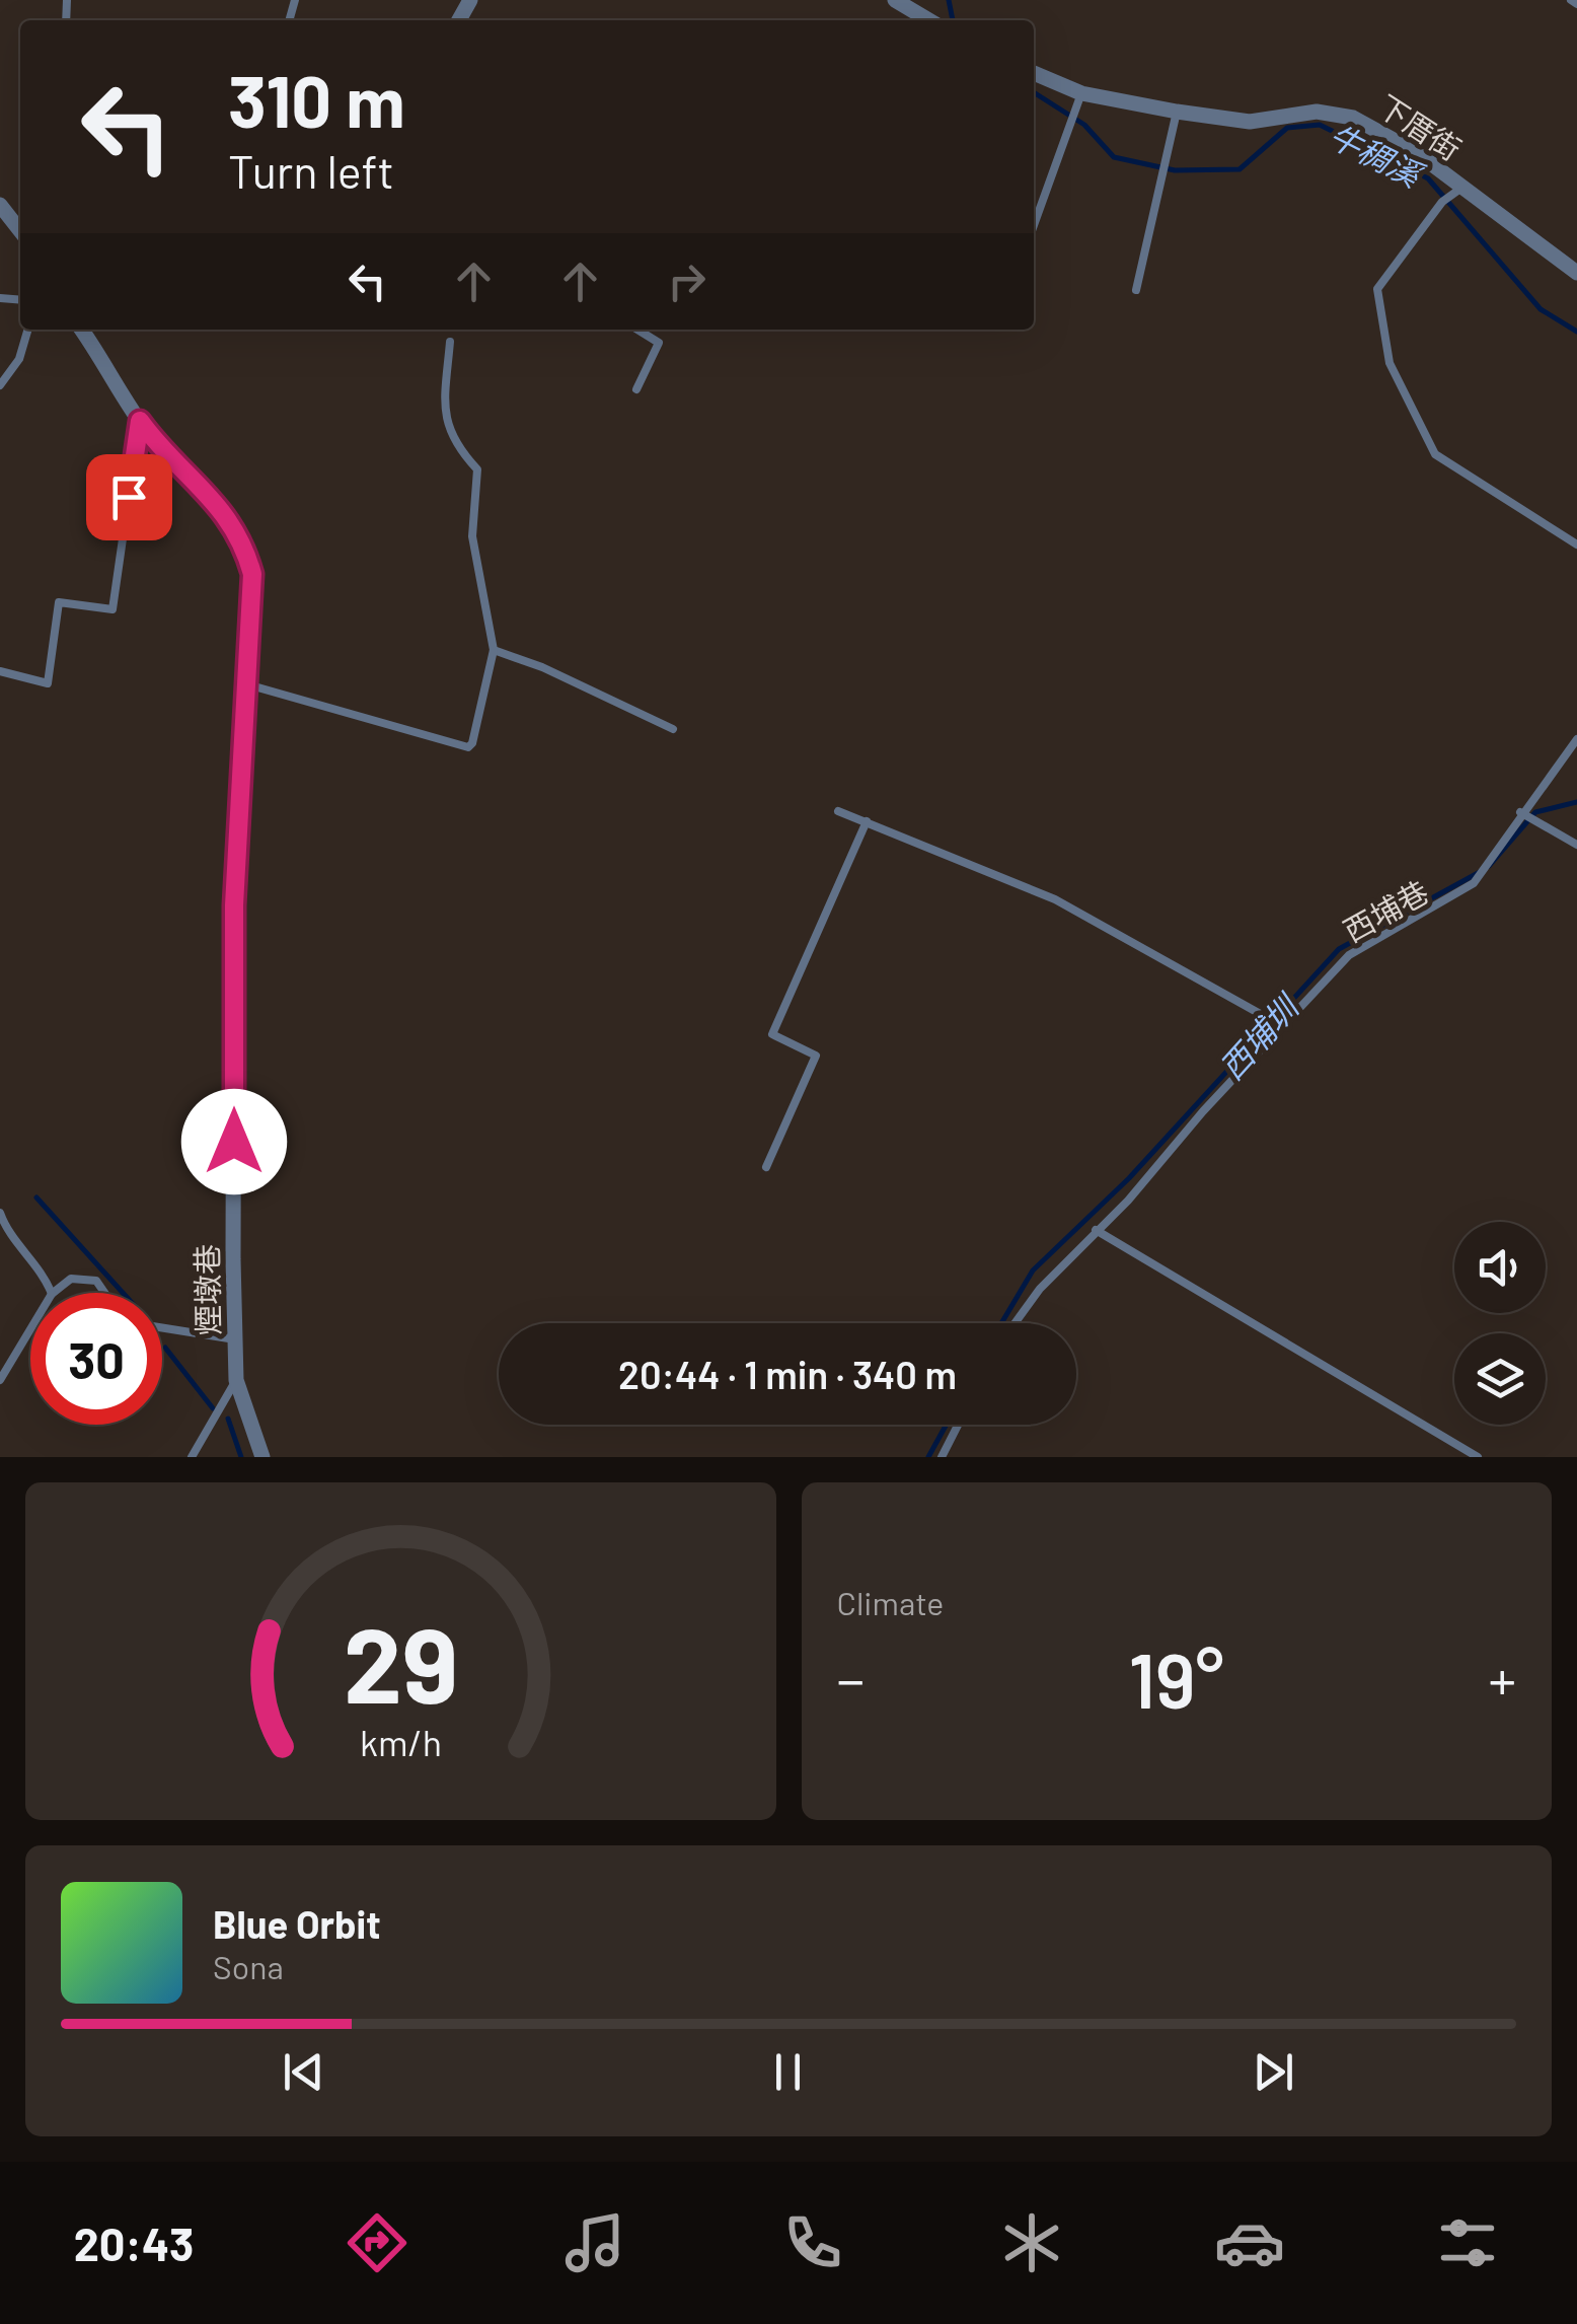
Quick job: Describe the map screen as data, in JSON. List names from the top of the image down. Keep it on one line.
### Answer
{"streets":{"street":["下厝街","煙墩巷"],"lane":["西埔巷"]},"water":["牛稠溪","西埔圳"],"page":{"turn":["310 m","Turn left"],"limit":"30","trip":"20:44 · 1 min · 340 m","tile":"Climate","heat":["−","19°","+"],"song":["Blue Orbit","Sona"],"tabs":"20:43","gauge":["29","km/h"]}}
